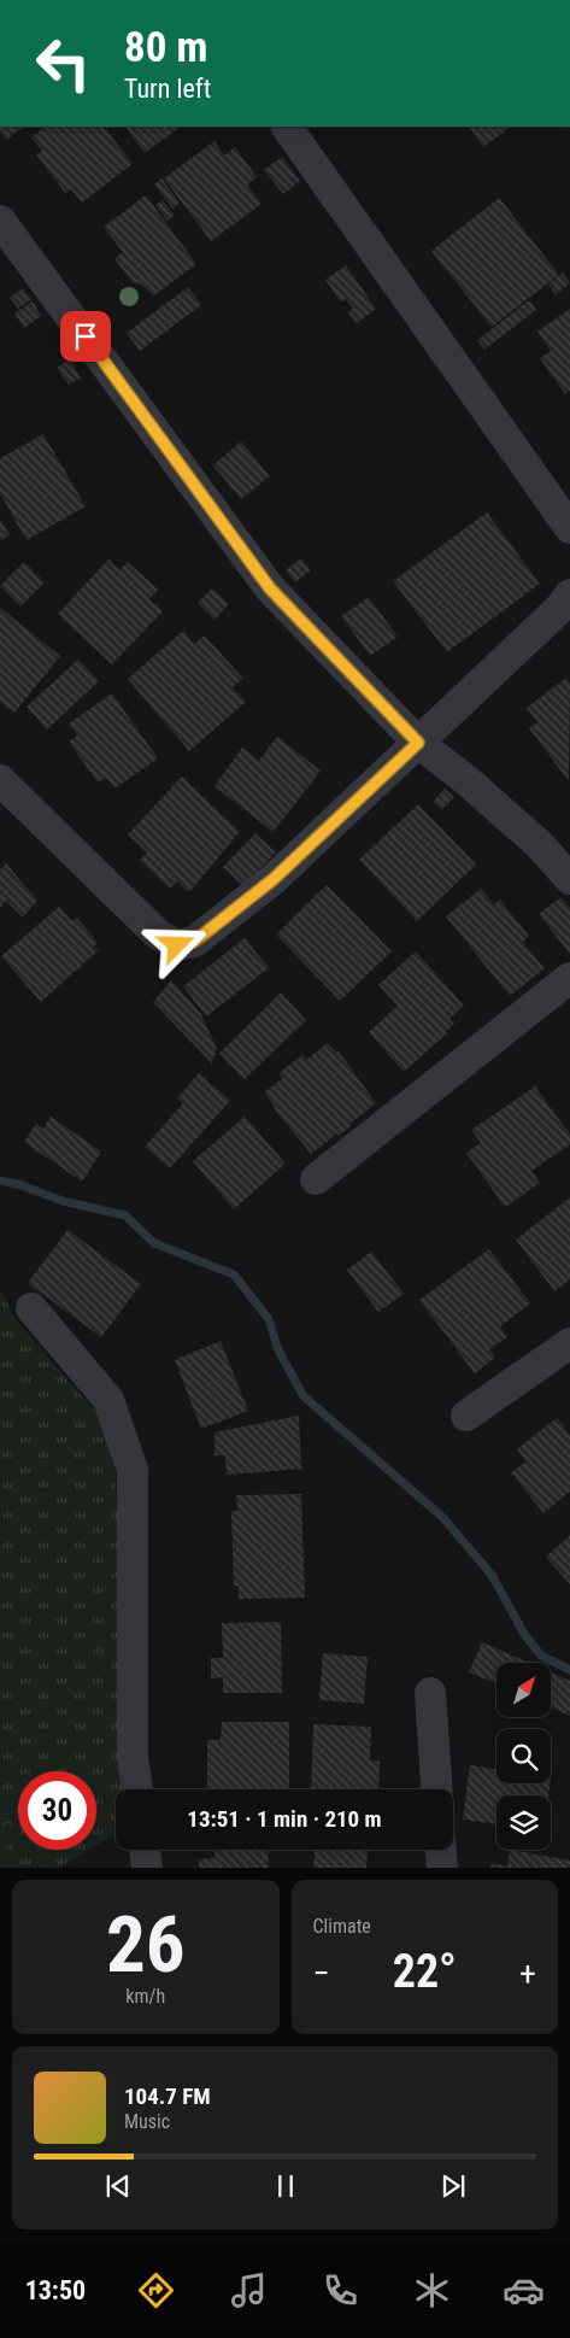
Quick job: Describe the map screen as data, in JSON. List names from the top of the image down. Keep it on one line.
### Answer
{"north":"top right","page":{"turn":["80 m","Turn left"],"limit":"30","trip":"13:51 · 1 min · 210 m","tile":[["26","km/h"],"Climate"],"heat":["−","22°","+"],"song":["104.7 FM","Music"],"tabs":"13:50"}}
